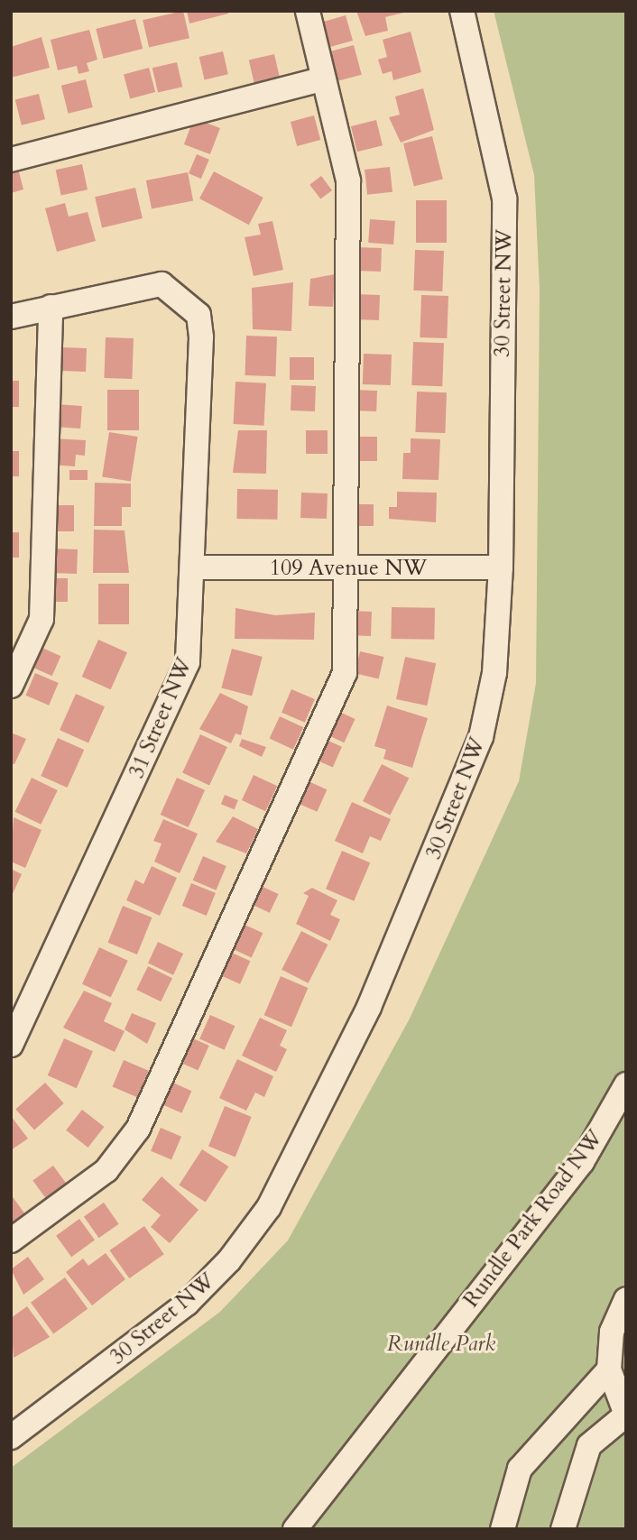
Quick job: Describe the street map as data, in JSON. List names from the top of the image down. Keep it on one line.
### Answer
{"streets":{"street":["30 Street NW","109 Avenue NW","31 Street NW","Rundle Park Road NW"]},"crossings":[["30 Street NW","109 Avenue NW"],["109 Avenue NW","31 Street NW"]],"parks":["Rundle Park"]}
